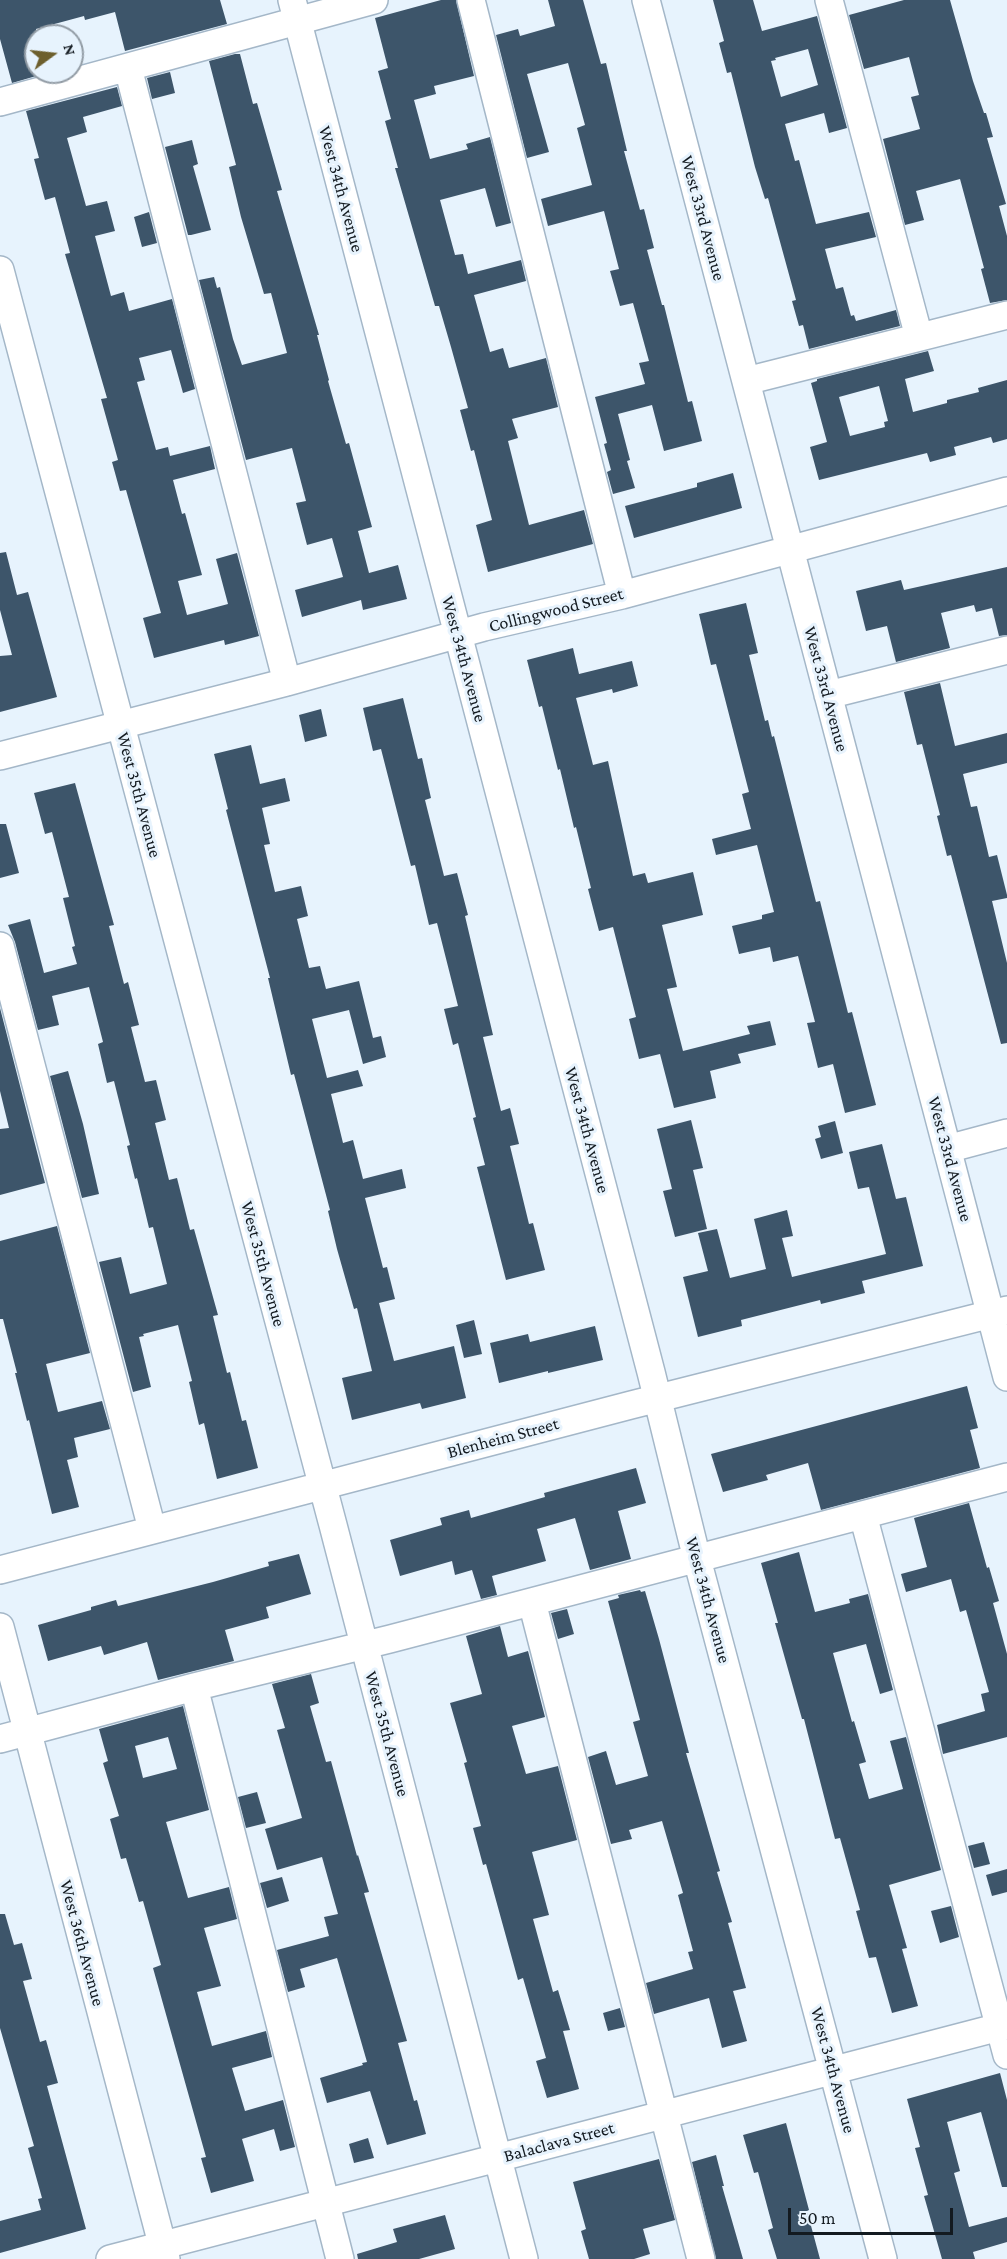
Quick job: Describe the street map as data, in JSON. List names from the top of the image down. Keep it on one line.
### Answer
{"streets":{"street":["West 34th Avenue","West 33rd Avenue","Collingwood Street","West 35th Avenue","Blenheim Street","West 36th Avenue","Balaclava Street"]},"crossings":[["West 34th Avenue","Collingwood Street"],["West 34th Avenue","Blenheim Street"],["West 34th Avenue","Balaclava Street"],["West 33rd Avenue","Collingwood Street"],["West 33rd Avenue","Blenheim Street"],["Collingwood Street","West 35th Avenue"],["West 35th Avenue","Blenheim Street"],["West 35th Avenue","Balaclava Street"],["West 36th Avenue","Balaclava Street"]],"scale_bar":"50 m","north":"right"}
